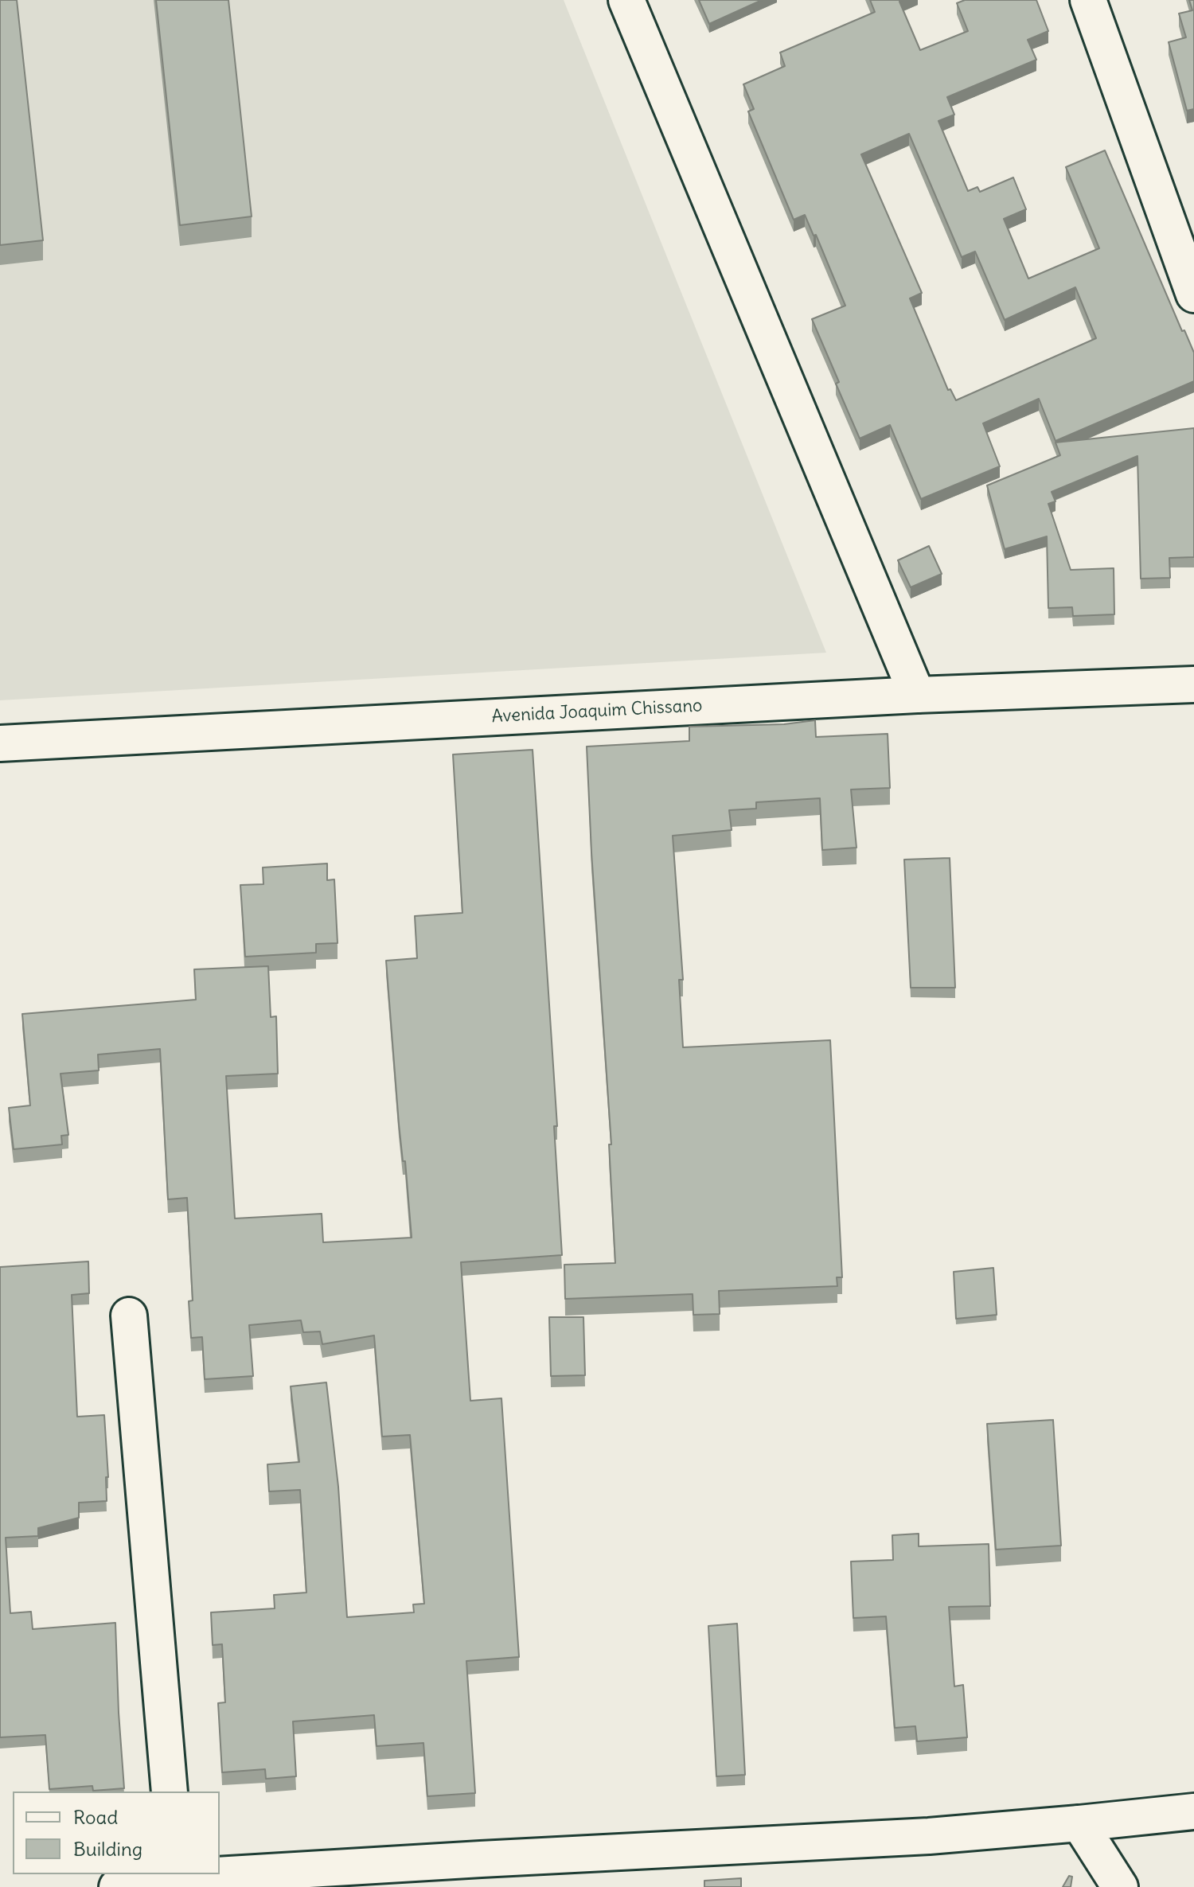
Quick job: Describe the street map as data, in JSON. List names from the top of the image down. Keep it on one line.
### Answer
{"streets":{"street":["Avenida Joaquim Chissano"]},"legend":["Road","Building"]}
